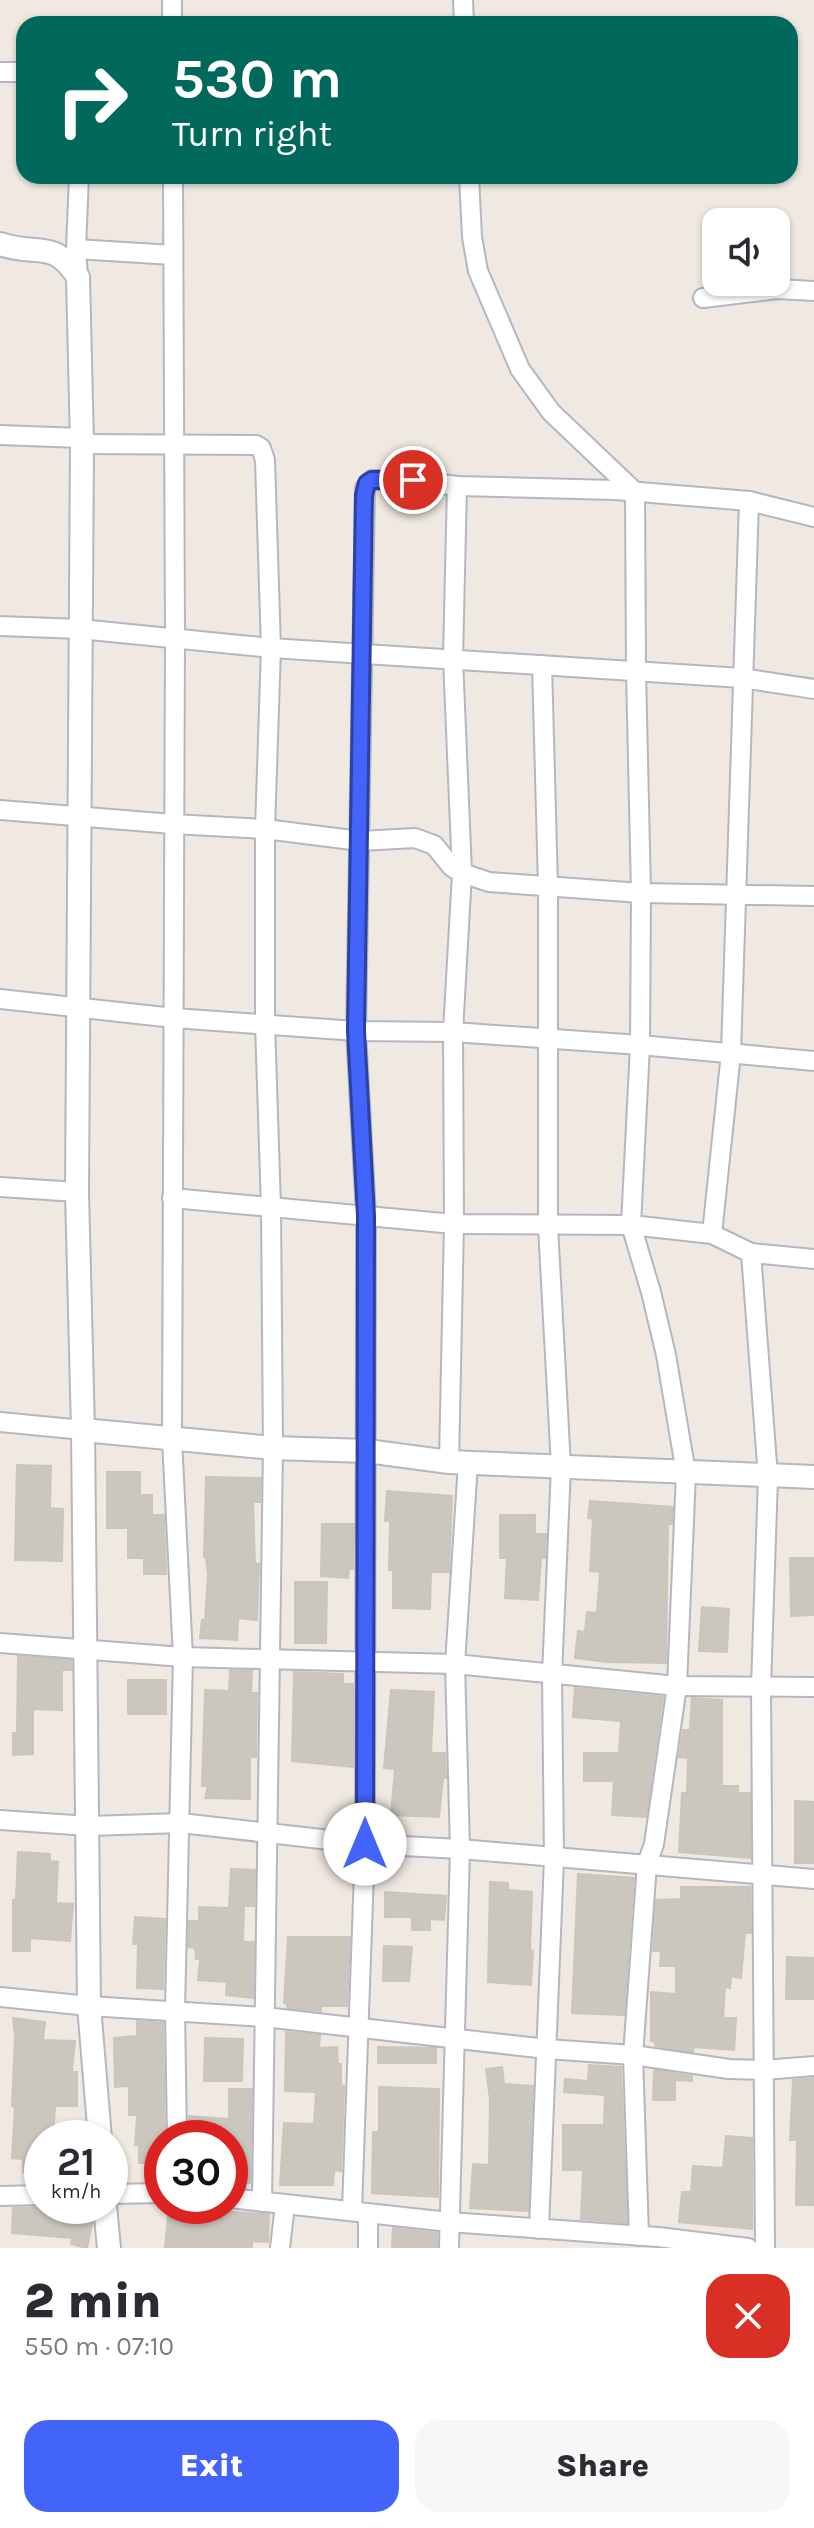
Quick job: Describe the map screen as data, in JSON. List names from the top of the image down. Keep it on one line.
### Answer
{"page":{"turn":["530 m","Turn right"],"speed":"21 km/h","limit":"30","heading":["2 min","550 m · 07:10"],"buttons":["Exit","Share"]}}
